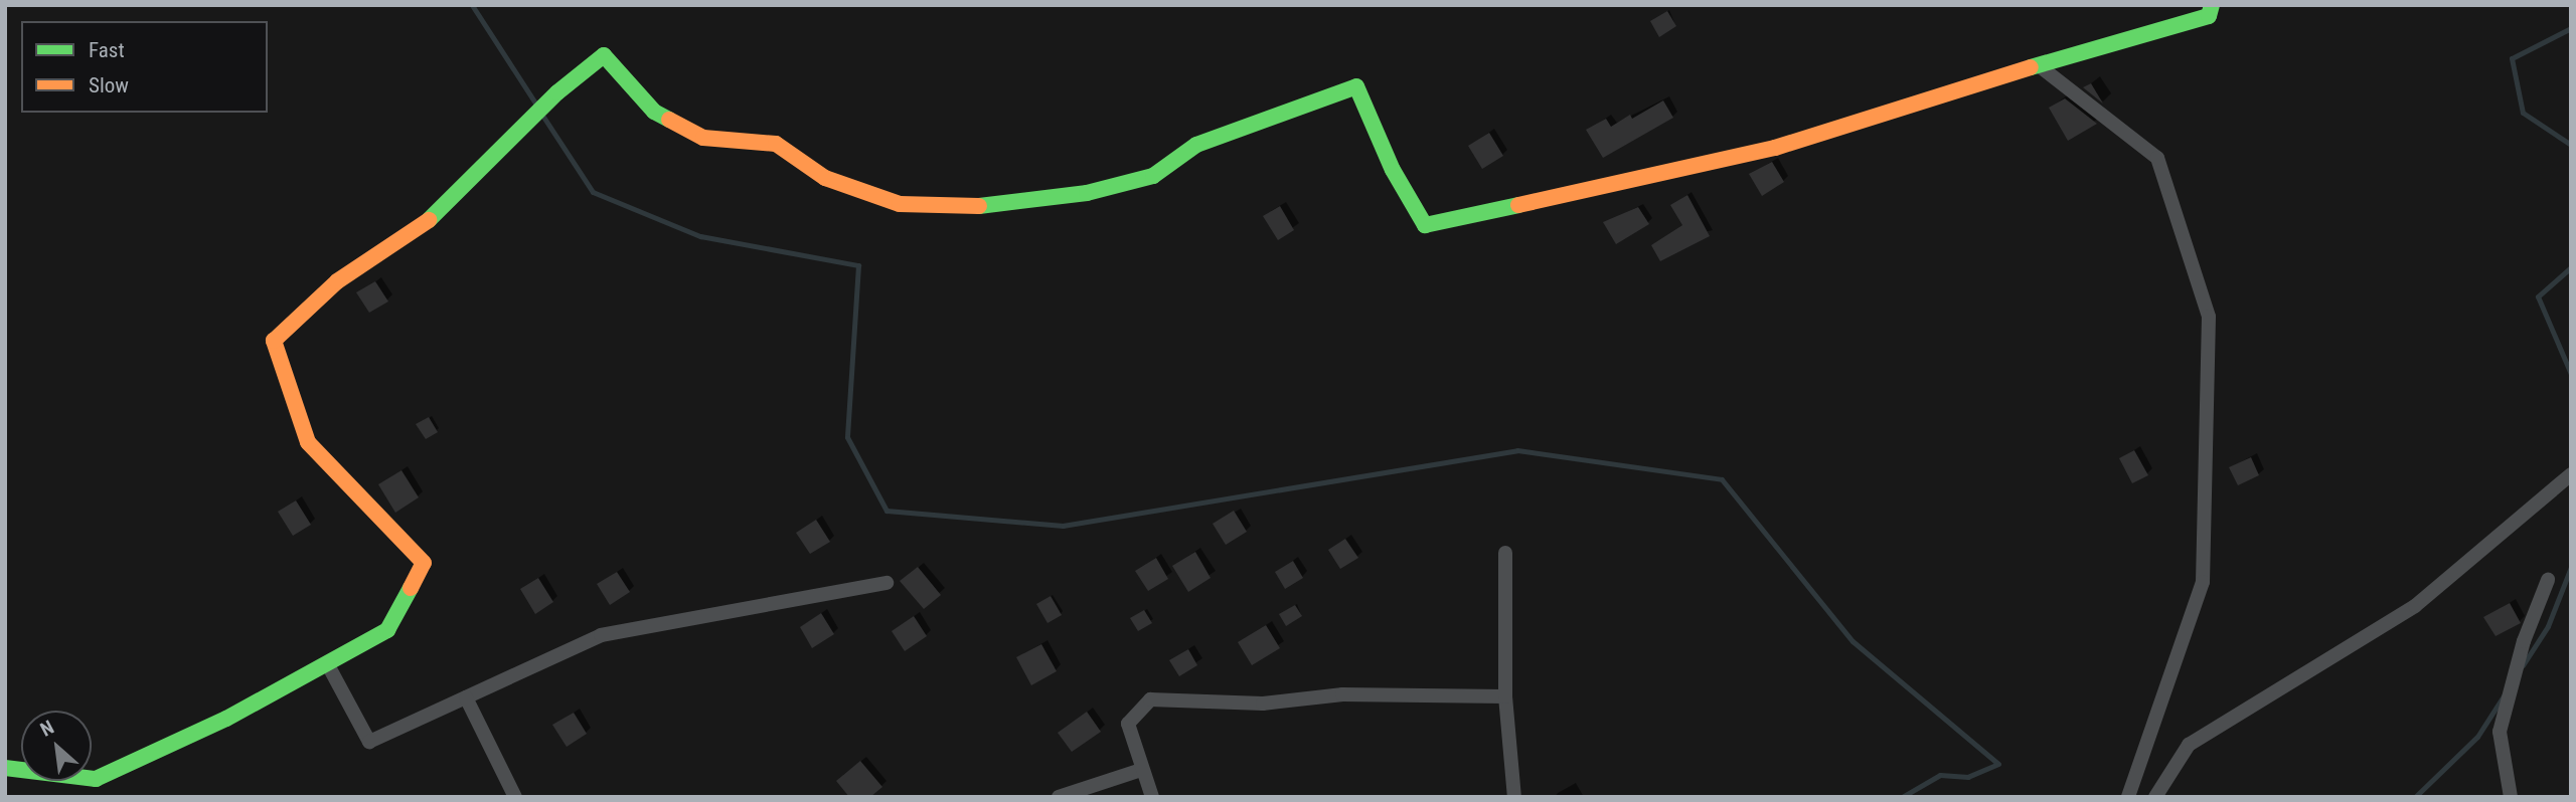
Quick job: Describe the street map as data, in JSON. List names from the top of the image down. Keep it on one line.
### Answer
{"legend":["Fast","Slow"],"north":"top left"}
